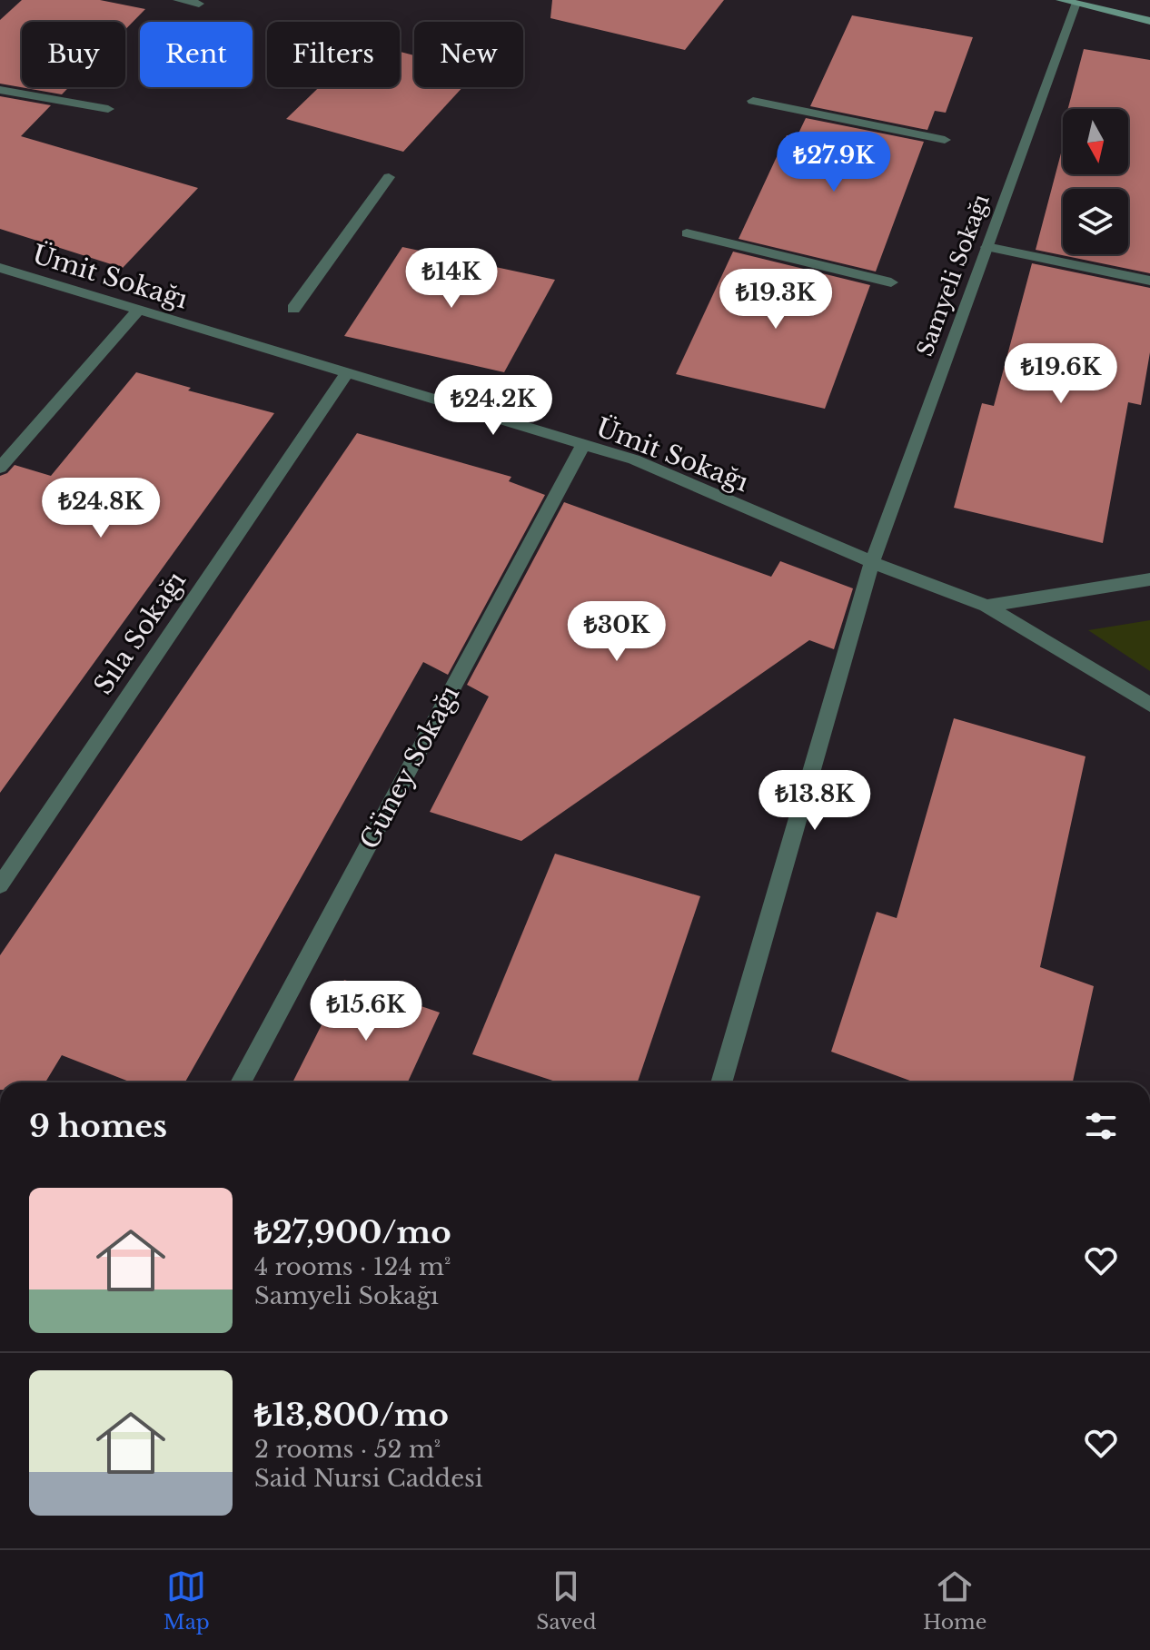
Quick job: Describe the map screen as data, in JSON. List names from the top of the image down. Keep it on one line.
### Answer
{"streets":{"street":["Samyeli Sokağı","Ümit Sokağı","Sıla Sokağı","Güney Sokağı"]},"crossings":[["Samyeli Sokağı","Ümit Sokağı"],["Ümit Sokağı","Sıla Sokağı"],["Ümit Sokağı","Güney Sokağı"]],"north":"bottom","page":{"chip":["Buy","Rent","Filters","New"],"price":["₺27.9K","₺14K","₺19.3K","₺19.6K","₺24.2K","₺24.8K","₺30K","₺13.8K","₺15.6K"],"heading":"9 homes","list":[{"name":"₺27,900/mo","note":"4 rooms · 124 m² · Samyeli Sokağı"},{"name":"₺13,800/mo","note":"2 rooms · 52 m² · Said Nursi Caddesi"}],"tabs":["Map","Saved","Home"]}}
